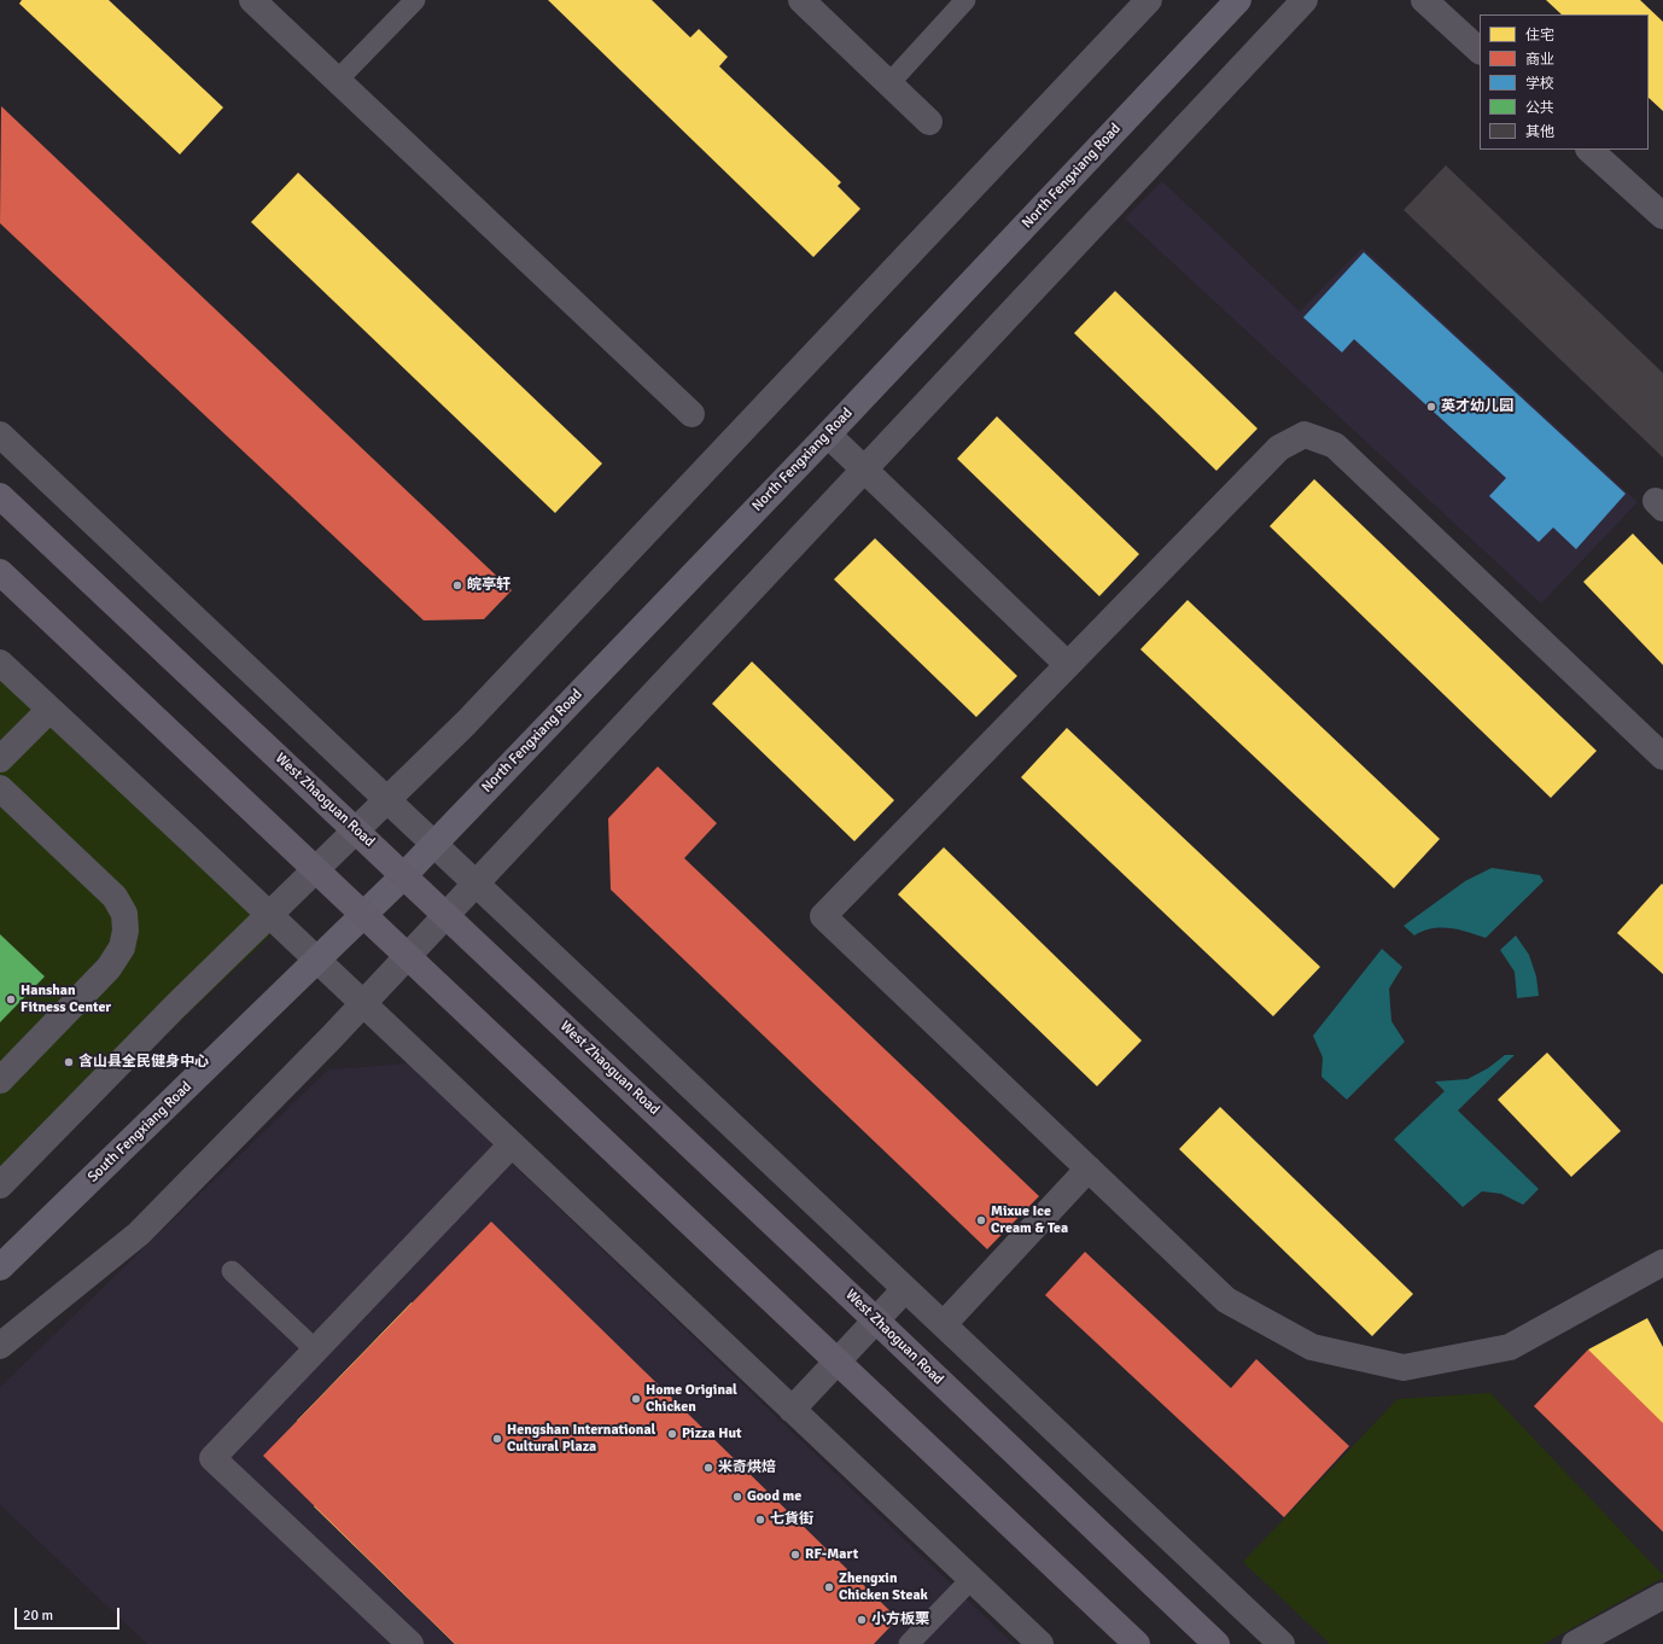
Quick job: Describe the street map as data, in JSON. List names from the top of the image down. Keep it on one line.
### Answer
{"streets":{"main road":["North Fengxiang Road","West Zhaoguan Road","South Fengxiang Road"]},"crossings":[["North Fengxiang Road","West Zhaoguan Road"],["North Fengxiang Road","South Fengxiang Road"]],"places":["英才幼儿园","皖亭轩","Hanshan Fitness Center","含山县全民健身中心","Mixue Ice Cream & Tea","Home Original Chicken","Pizza Hut","Hengshan International Cultural Plaza","米奇烘焙","Good me","七貨街","RF-Mart","Zhengxin Chicken Steak","小方板栗"],"legend":["住宅","商业","学校","公共","其他"],"scale_bar":"20 m"}
